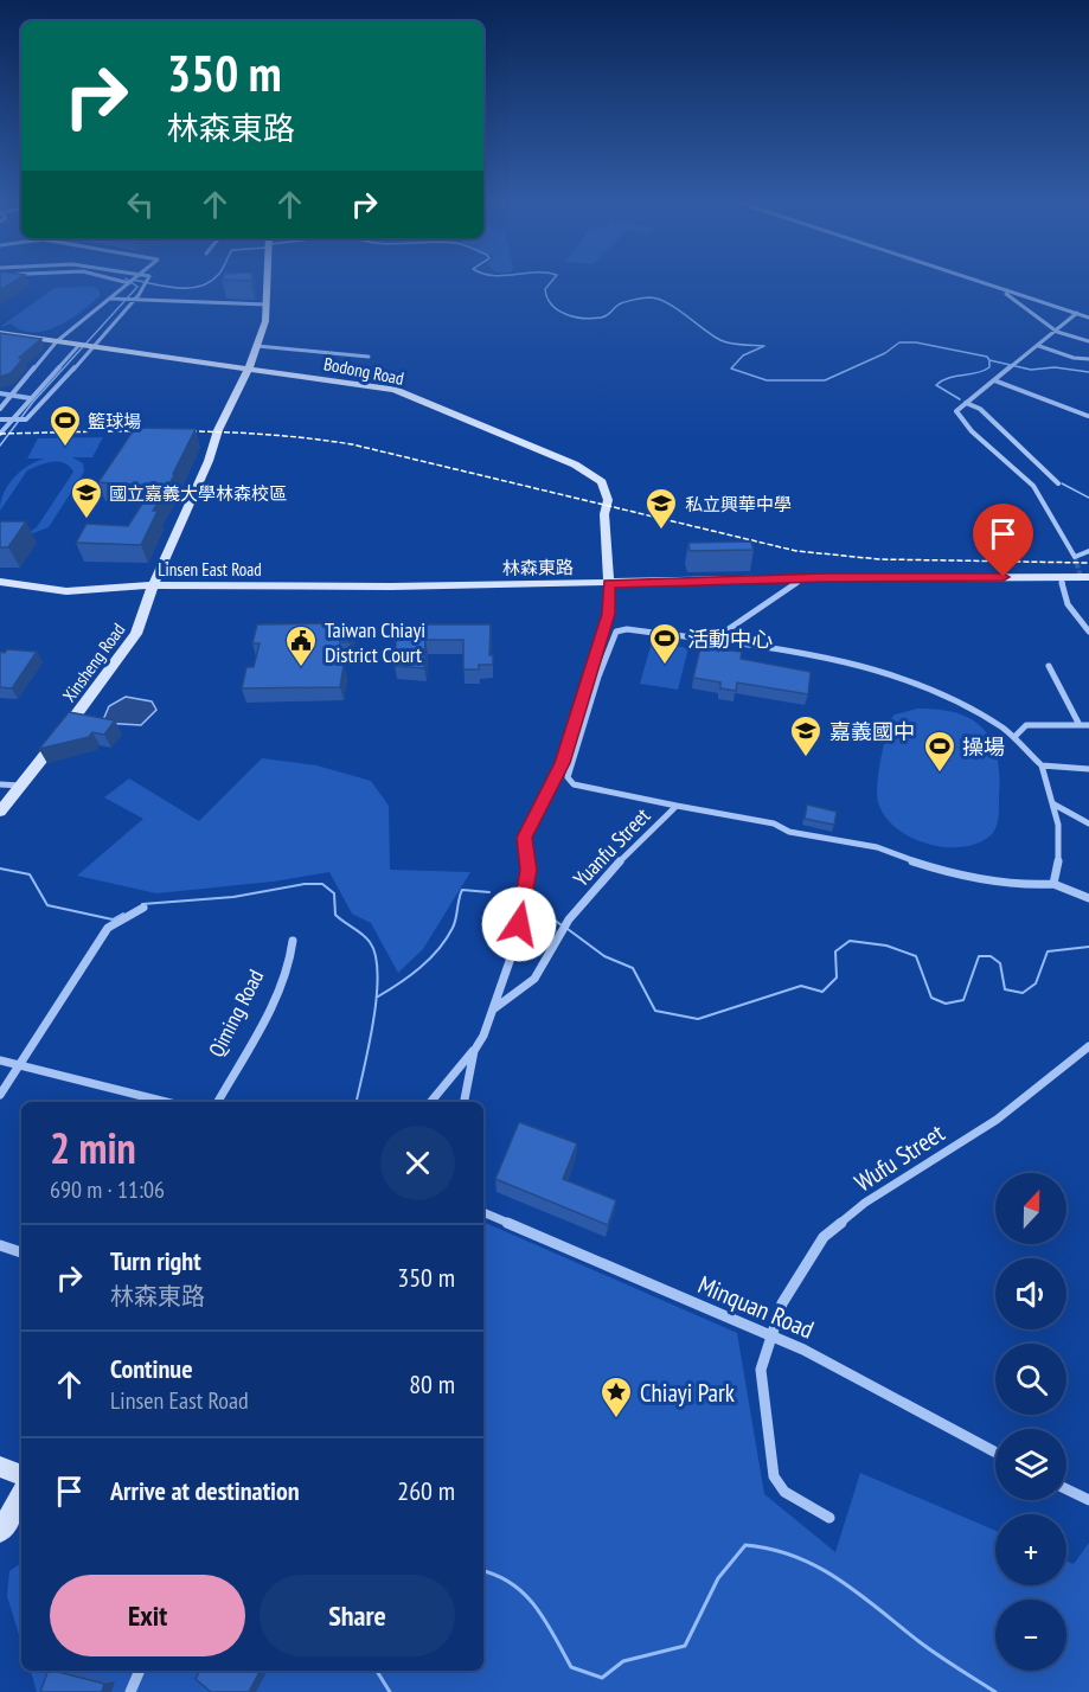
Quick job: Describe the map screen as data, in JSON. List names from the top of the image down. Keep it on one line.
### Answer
{"streets":{"street":["Bodong Road","Linsen East Road","Xinsheng Road","Yuanfu Street","Qiming Road","Wufu Street","Minquan Road"]},"crossings":[["Bodong Road","Linsen East Road"],["Bodong Road","Xinsheng Road"],["Linsen East Road","Xinsheng Road"],["Wufu Street","Minquan Road"]],"places":{"sports":["籃球場","活動中心","操場"],"school or university":["國立嘉義大學林森校區","私立興華中學","嘉義國中"],"public building":["Taiwan Chiayi District Court"],"place":["Chiayi Park"]},"north":"top","page":{"turn":["350 m","林森東路"],"heading":["2 min","690 m · 11:06"],"map_buttons":["+","−"],"list":[{"name":"Turn right","note":"林森東路","value":"350 m"},{"name":"Continue","note":"Linsen East Road","value":"80 m"},{"name":"Arrive at destination","value":"260 m"}],"buttons":["Exit","Share"]}}
